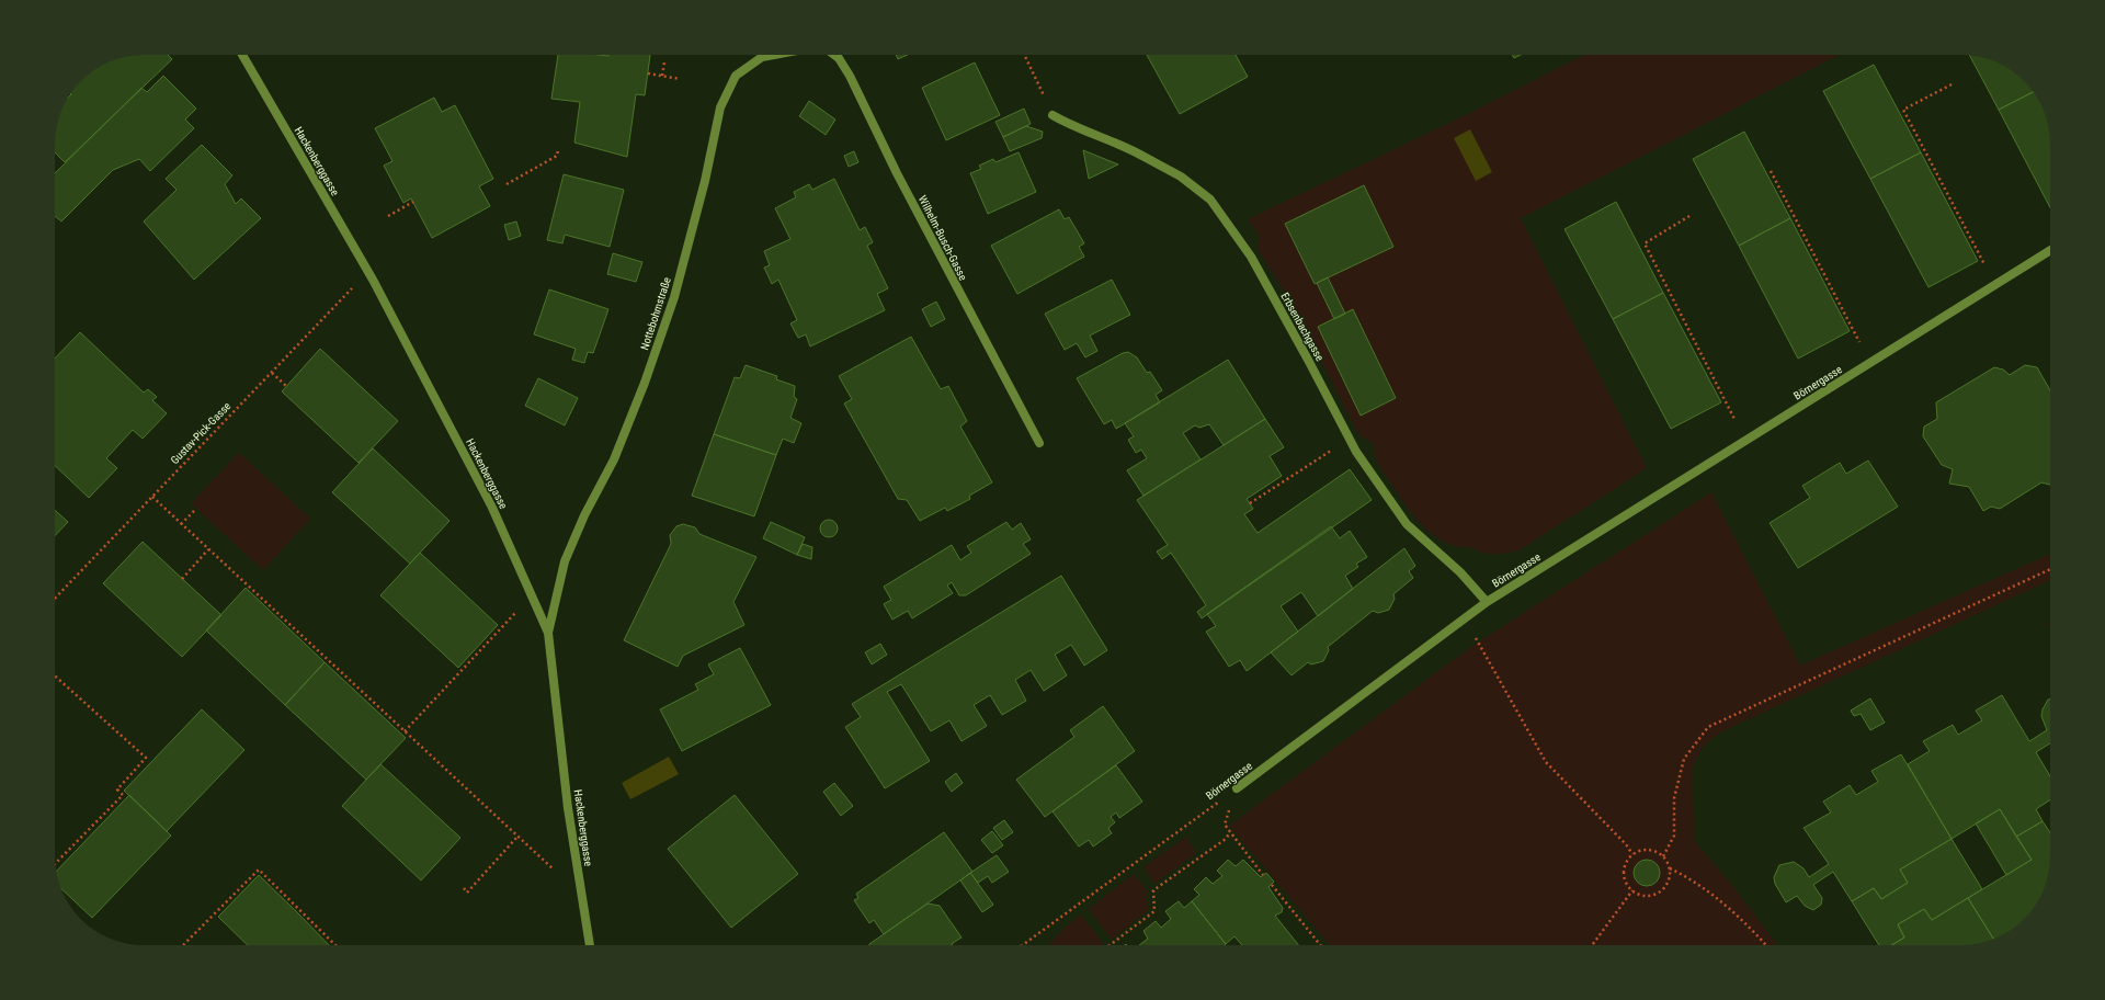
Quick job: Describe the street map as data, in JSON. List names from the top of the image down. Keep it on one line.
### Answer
{"streets":{"street":["Hackenberggasse","Wilhelm-Busch-Gasse","Nottebohmstraße","Erbsenbachgasse","Börnergasse"],"path":["Gustav-Pick-Gasse"]},"crossings":[["Hackenberggasse","Nottebohmstraße"],["Hackenberggasse","Gustav-Pick-Gasse"],["Erbsenbachgasse","Börnergasse"]]}
